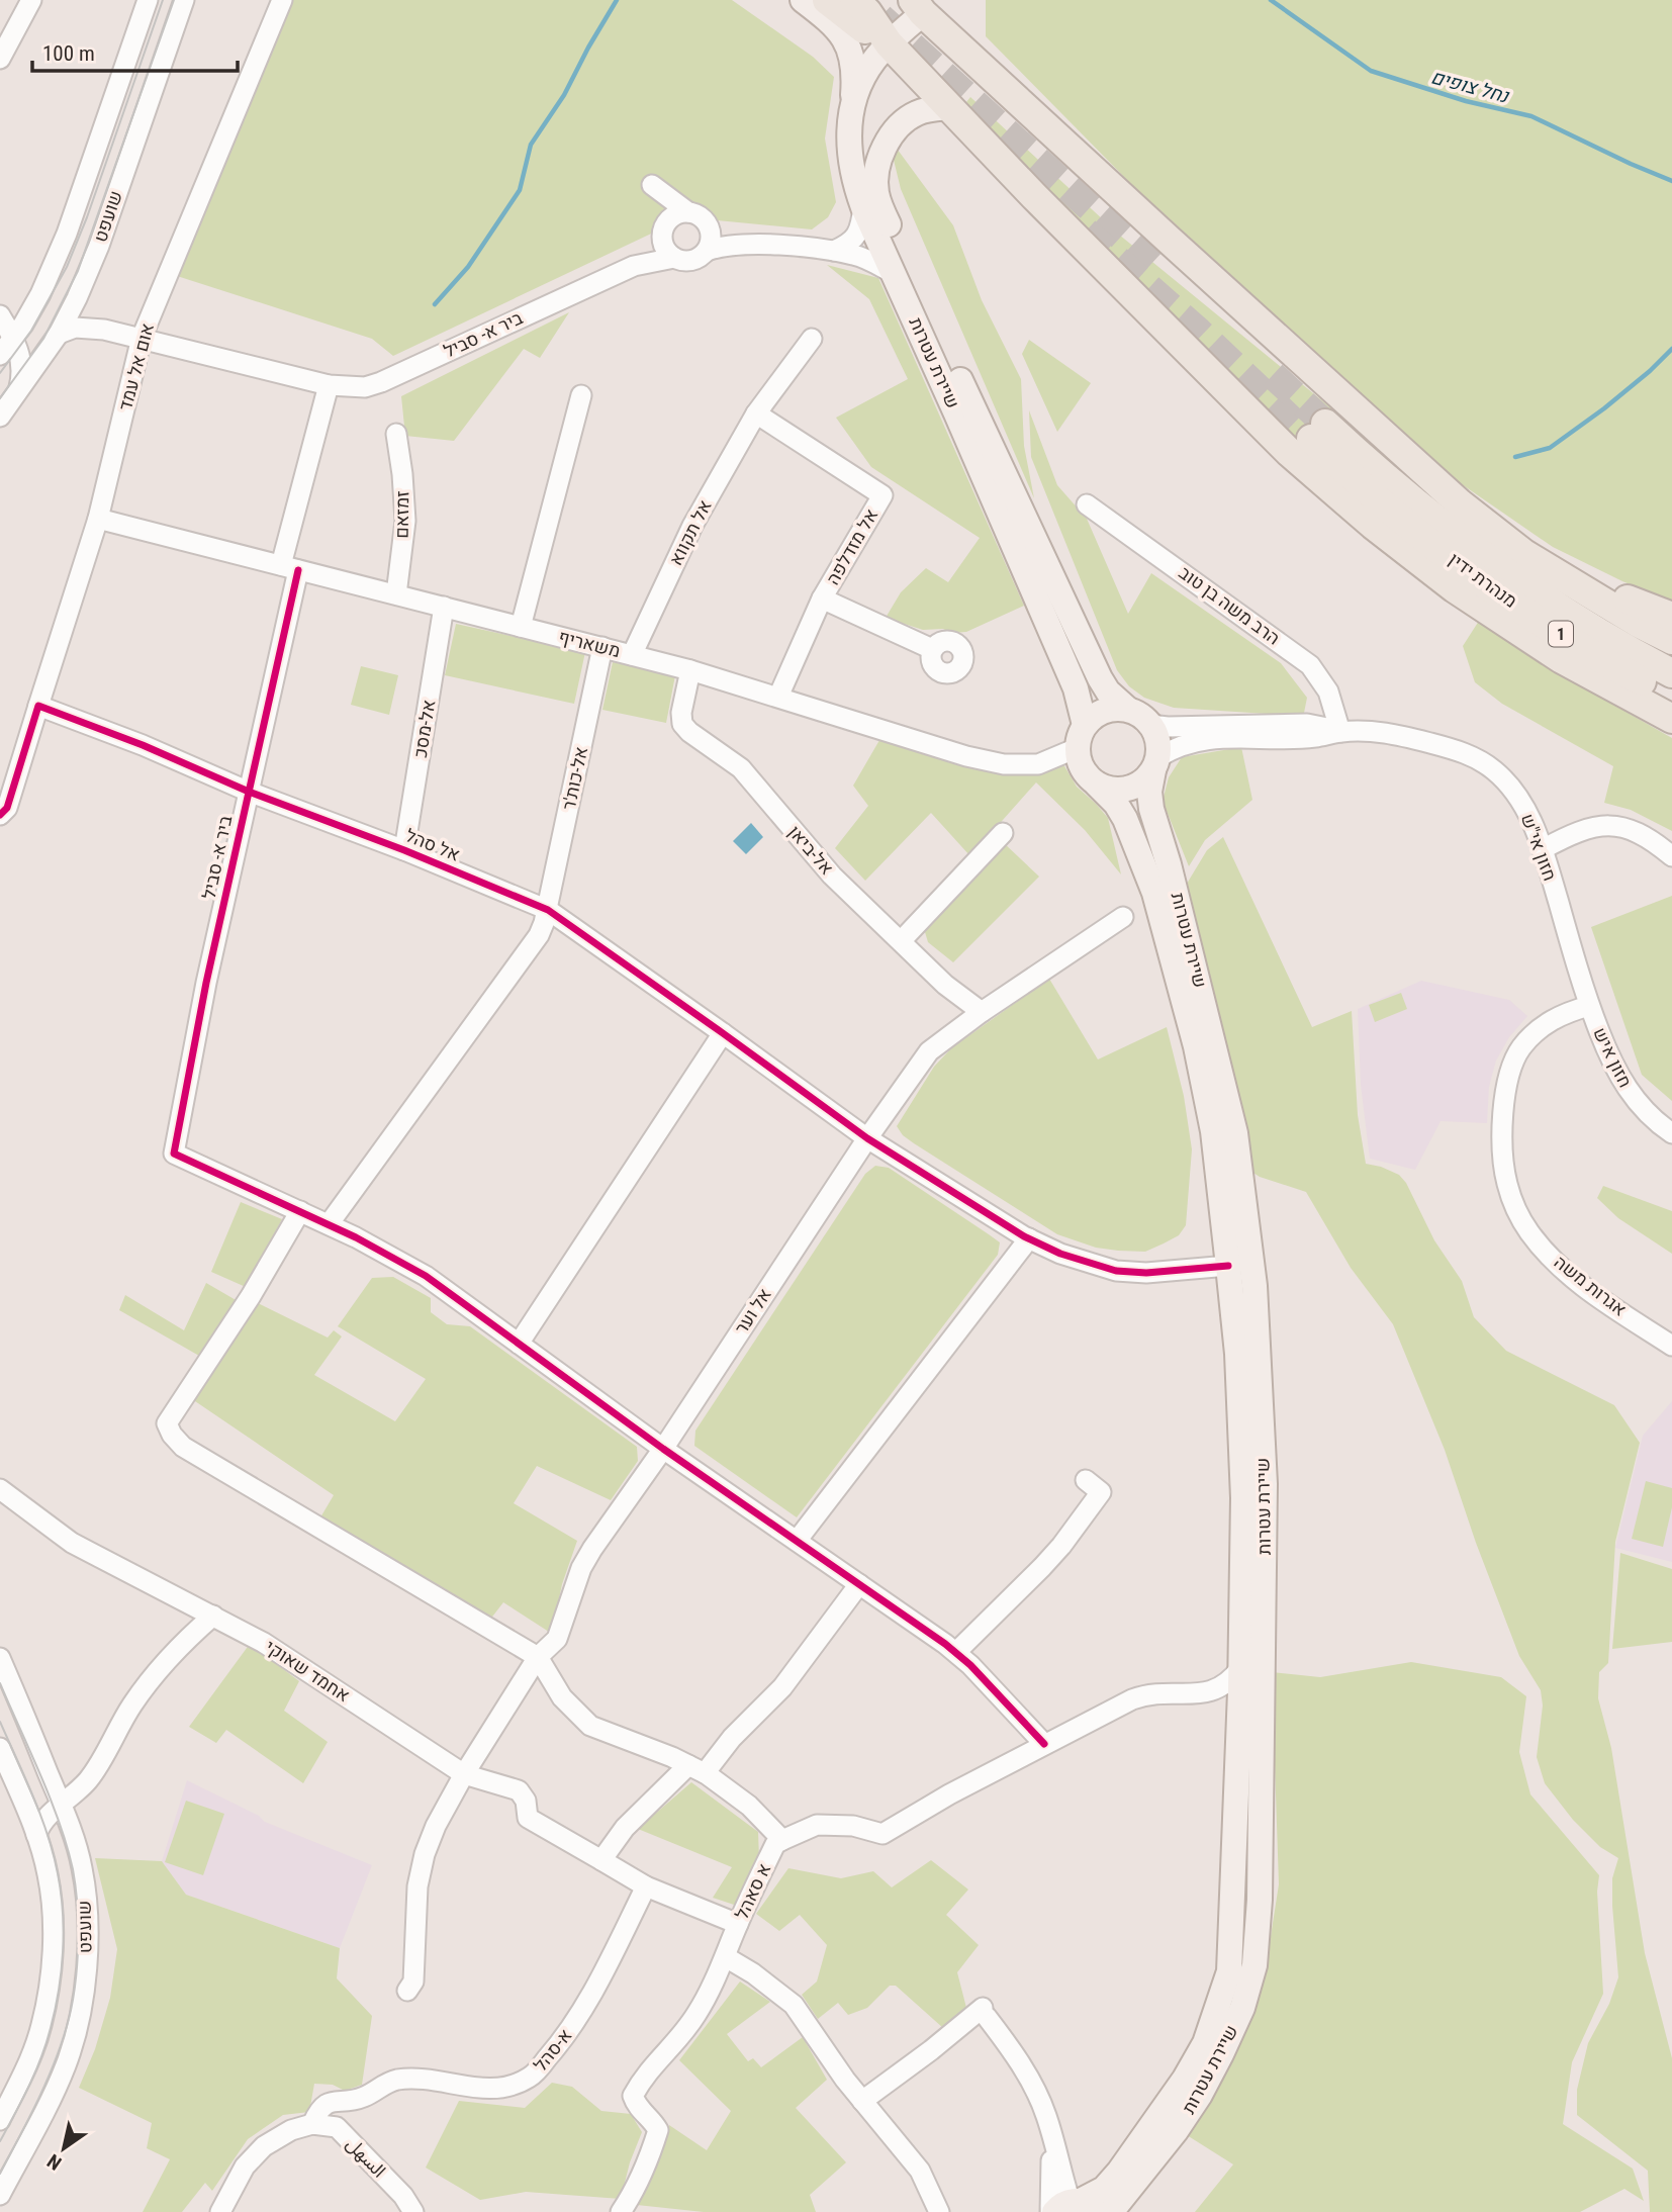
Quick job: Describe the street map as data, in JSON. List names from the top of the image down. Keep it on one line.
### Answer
{"streets":{"highway":["מנהרת ידין","1"],"main road":["שיירת עטרות"],"street":["שועפט","ביר א- סביל","אום אל עמד","זמזאם","אל תקווא","אל מזדלפה","הרב משה בן טוב","משאריף","אל-מסכ","אל-כות'ר","אל סהל","חזון אי\"ש","אל-ביאן","חזון איש","אגרות משה","אל וער","אחמד שאוקי","א סאהל","א-סהל","السهل"]},"crossings":[["שועפט","ביר א- סביל"],["ביר א- סביל","אום אל עמד"],["ביר א- סביל","משאריף"],["ביר א- סביל","אל סהל"],["שיירת עטרות","משאריף"],["שיירת עטרות","אל סהל"],["שיירת עטרות","חזון אי\"ש"],["אום אל עמד","משאריף"],["אום אל עמד","אל סהל"],["זמזאם","משאריף"],["אל תקווא","אל מזדלפה"],["אל תקווא","משאריף"],["אל מזדלפה","משאריף"],["הרב משה בן טוב","חזון אי\"ש"],["משאריף","אל-מסכ"],["משאריף","אל-כות'ר"],["משאריף","חזון אי\"ש"],["משאריף","אל-ביאן"],["אל-מסכ","אל סהל"],["אל-כות'ר","אל סהל"],["אל סהל","אל וער"],["חזון אי\"ש","חזון איש"],["חזון אי\"ש","אגרות משה"],["אל-ביאן","אל וער"],["חזון איש","אגרות משה"],["אל וער","אחמד שאוקי"],["א-סהל","السهل"]],"water":["נחל צופים"],"scale_bar":"100 m","north":"bottom left"}
